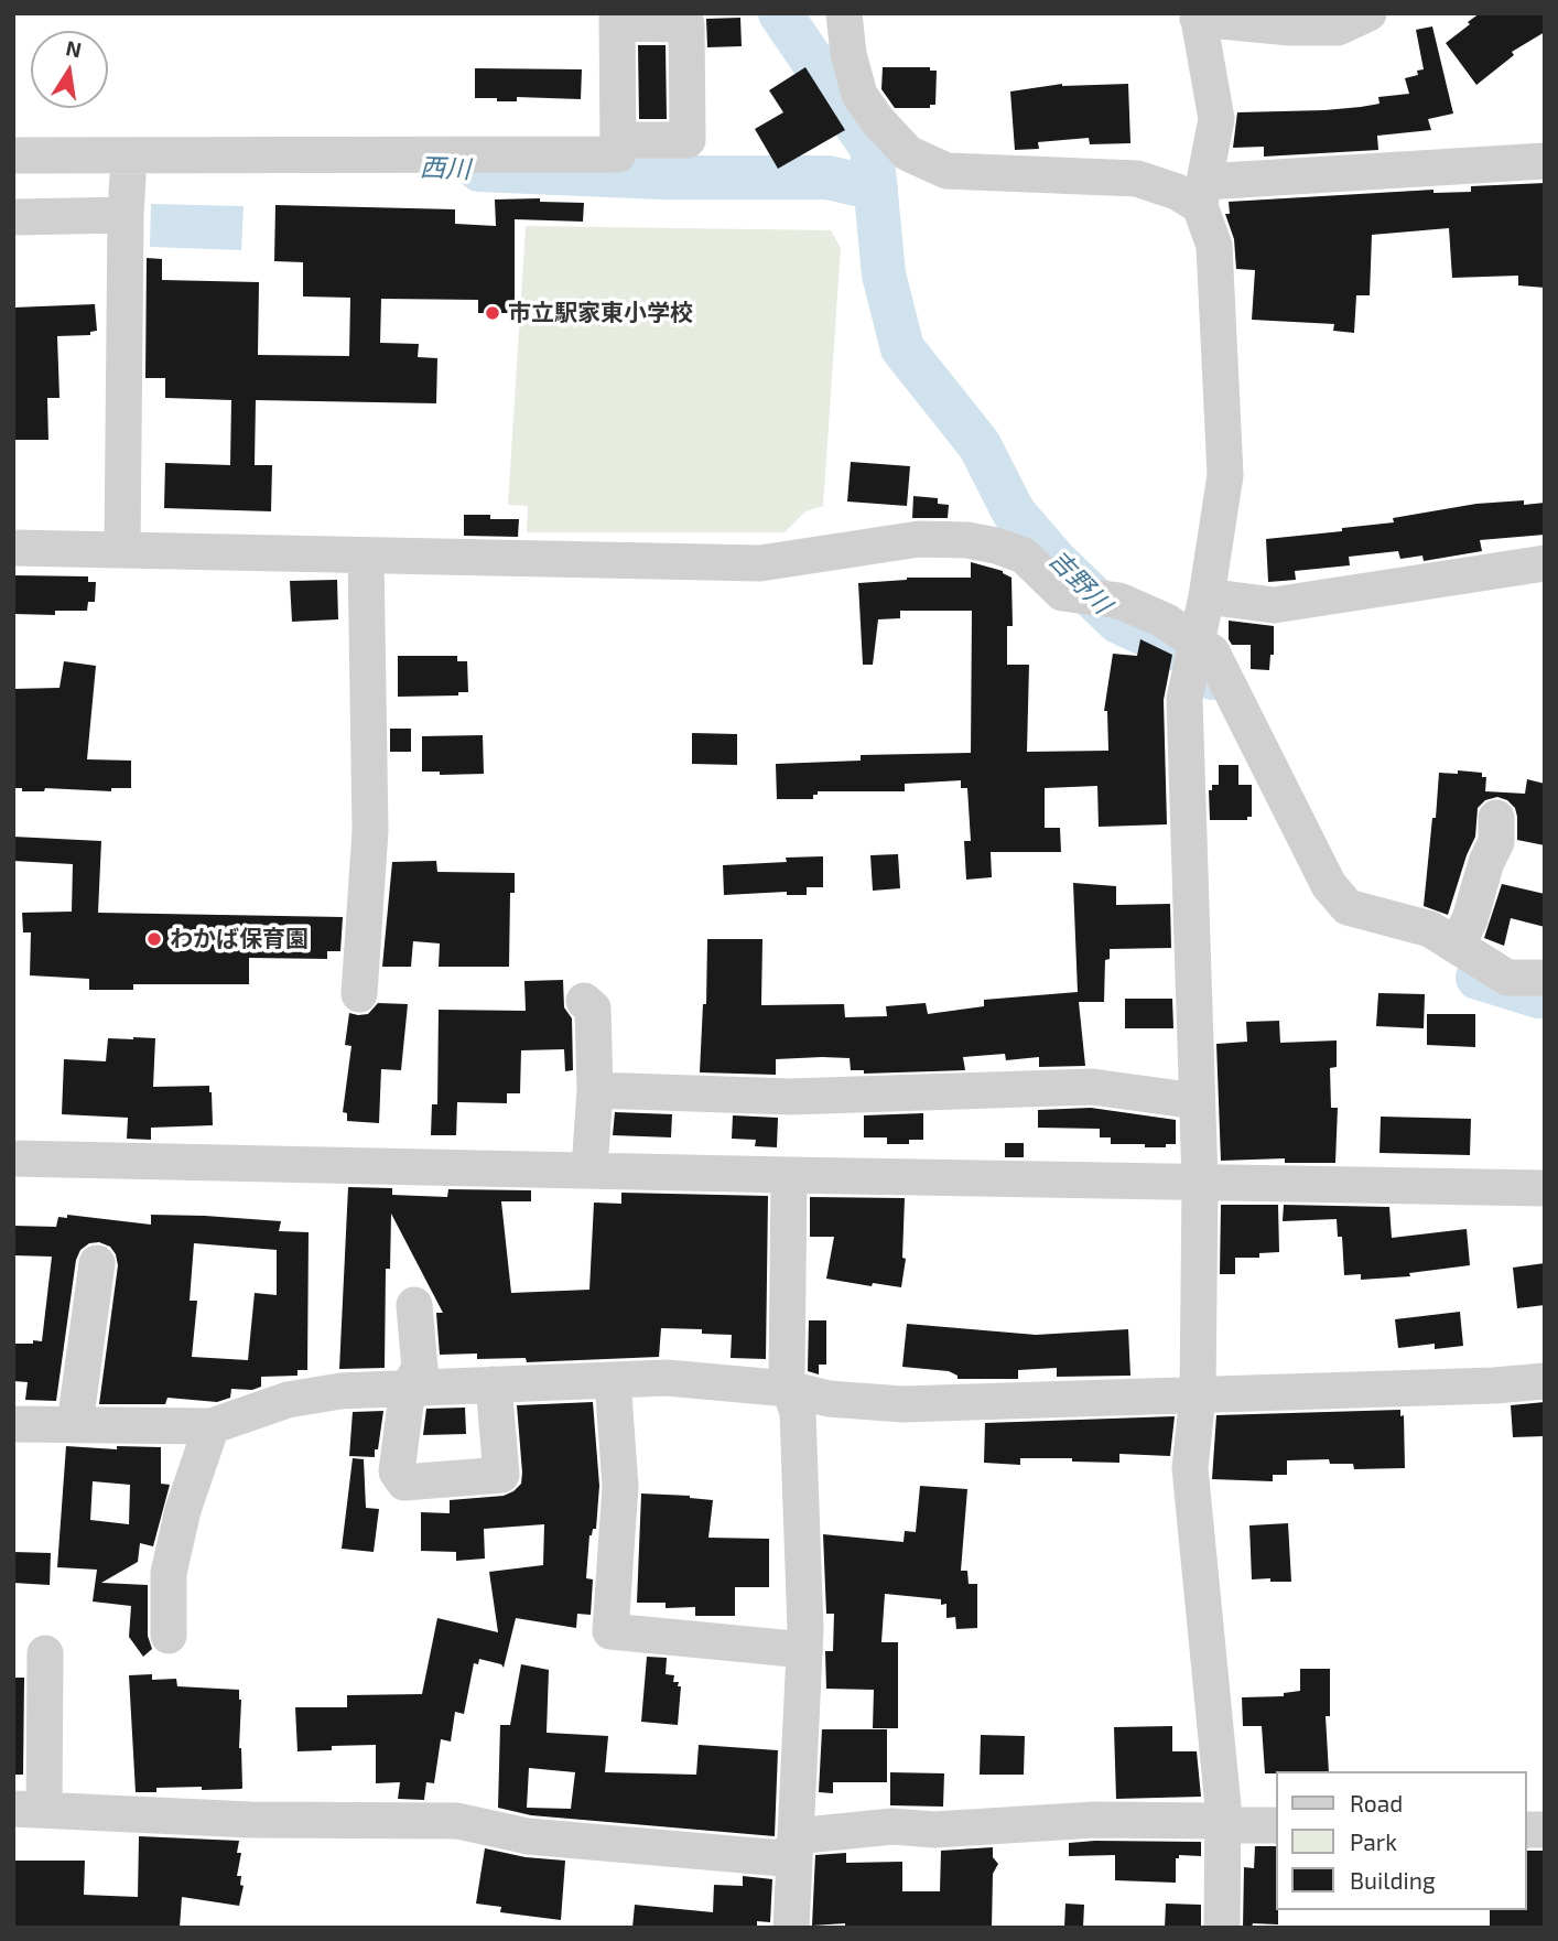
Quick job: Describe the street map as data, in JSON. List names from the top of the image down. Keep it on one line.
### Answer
{"water":["西川","吉野川"],"places":["市立駅家東小学校","わかば保育園"],"legend":["Road","Park","Building"],"north":"top"}
